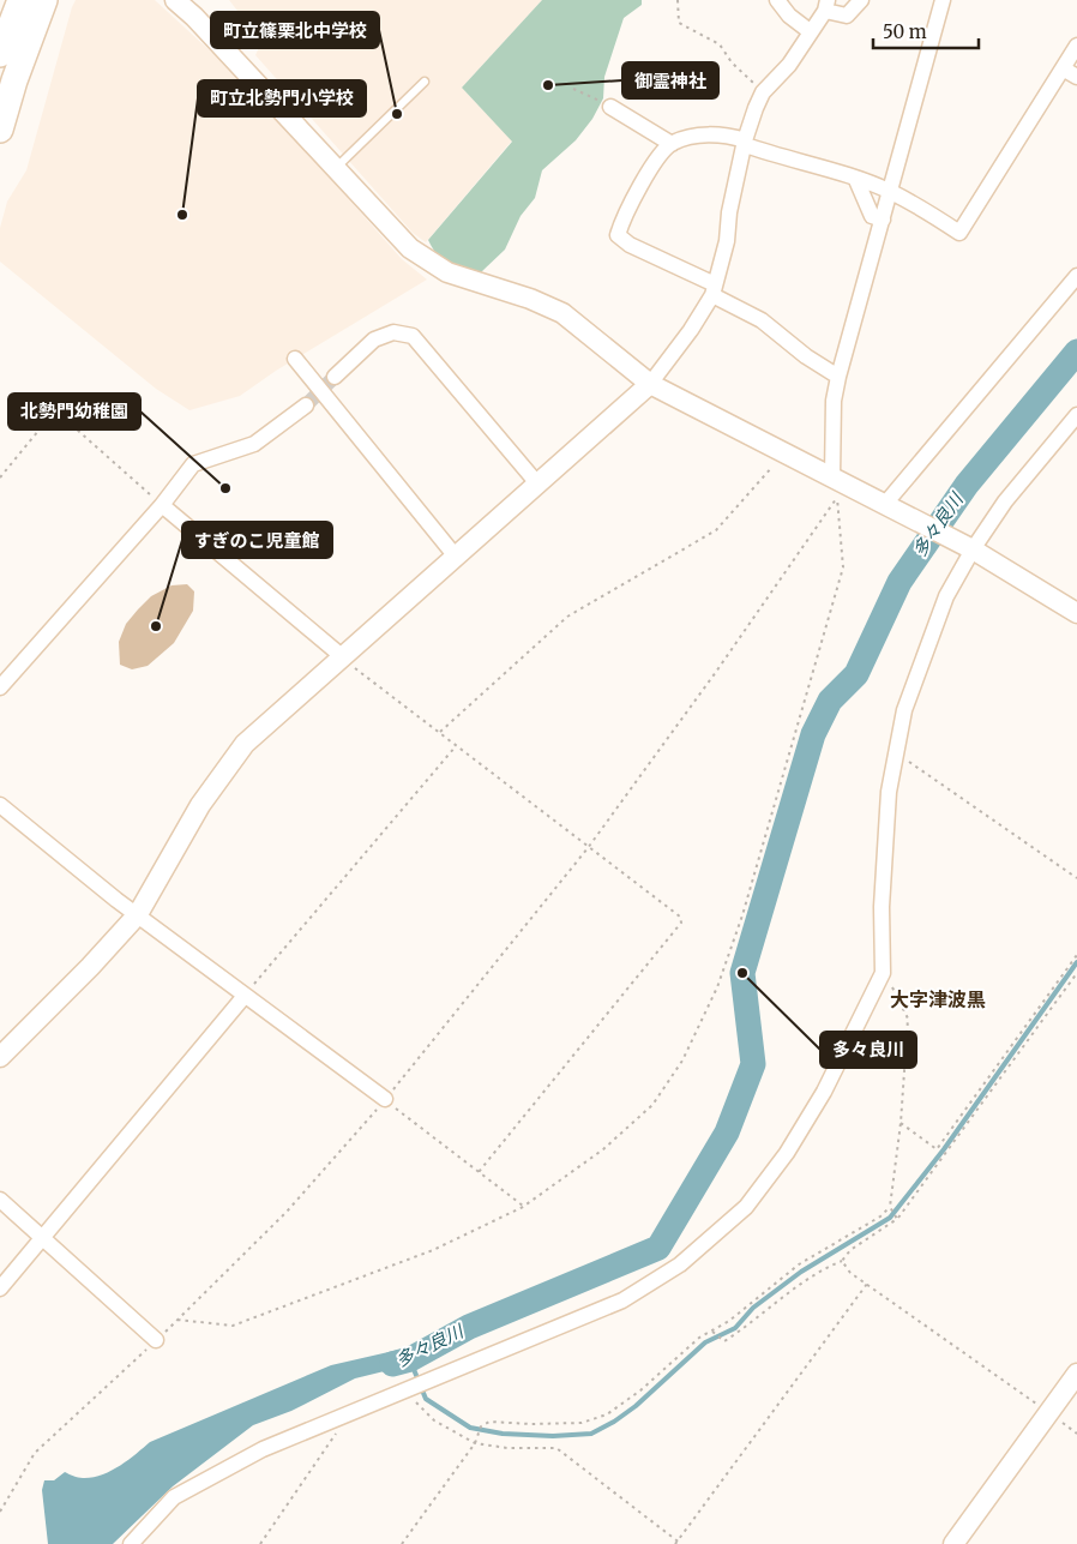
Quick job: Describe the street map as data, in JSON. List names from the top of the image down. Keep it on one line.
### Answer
{"districts":["大字津波黒"],"water":["多々良川"],"places":["御霊神社","町立篠栗北中学校","町立北勢門小学校","北勢門幼稚園","すぎのこ児童館","多々良川"],"scale_bar":"50 m"}
